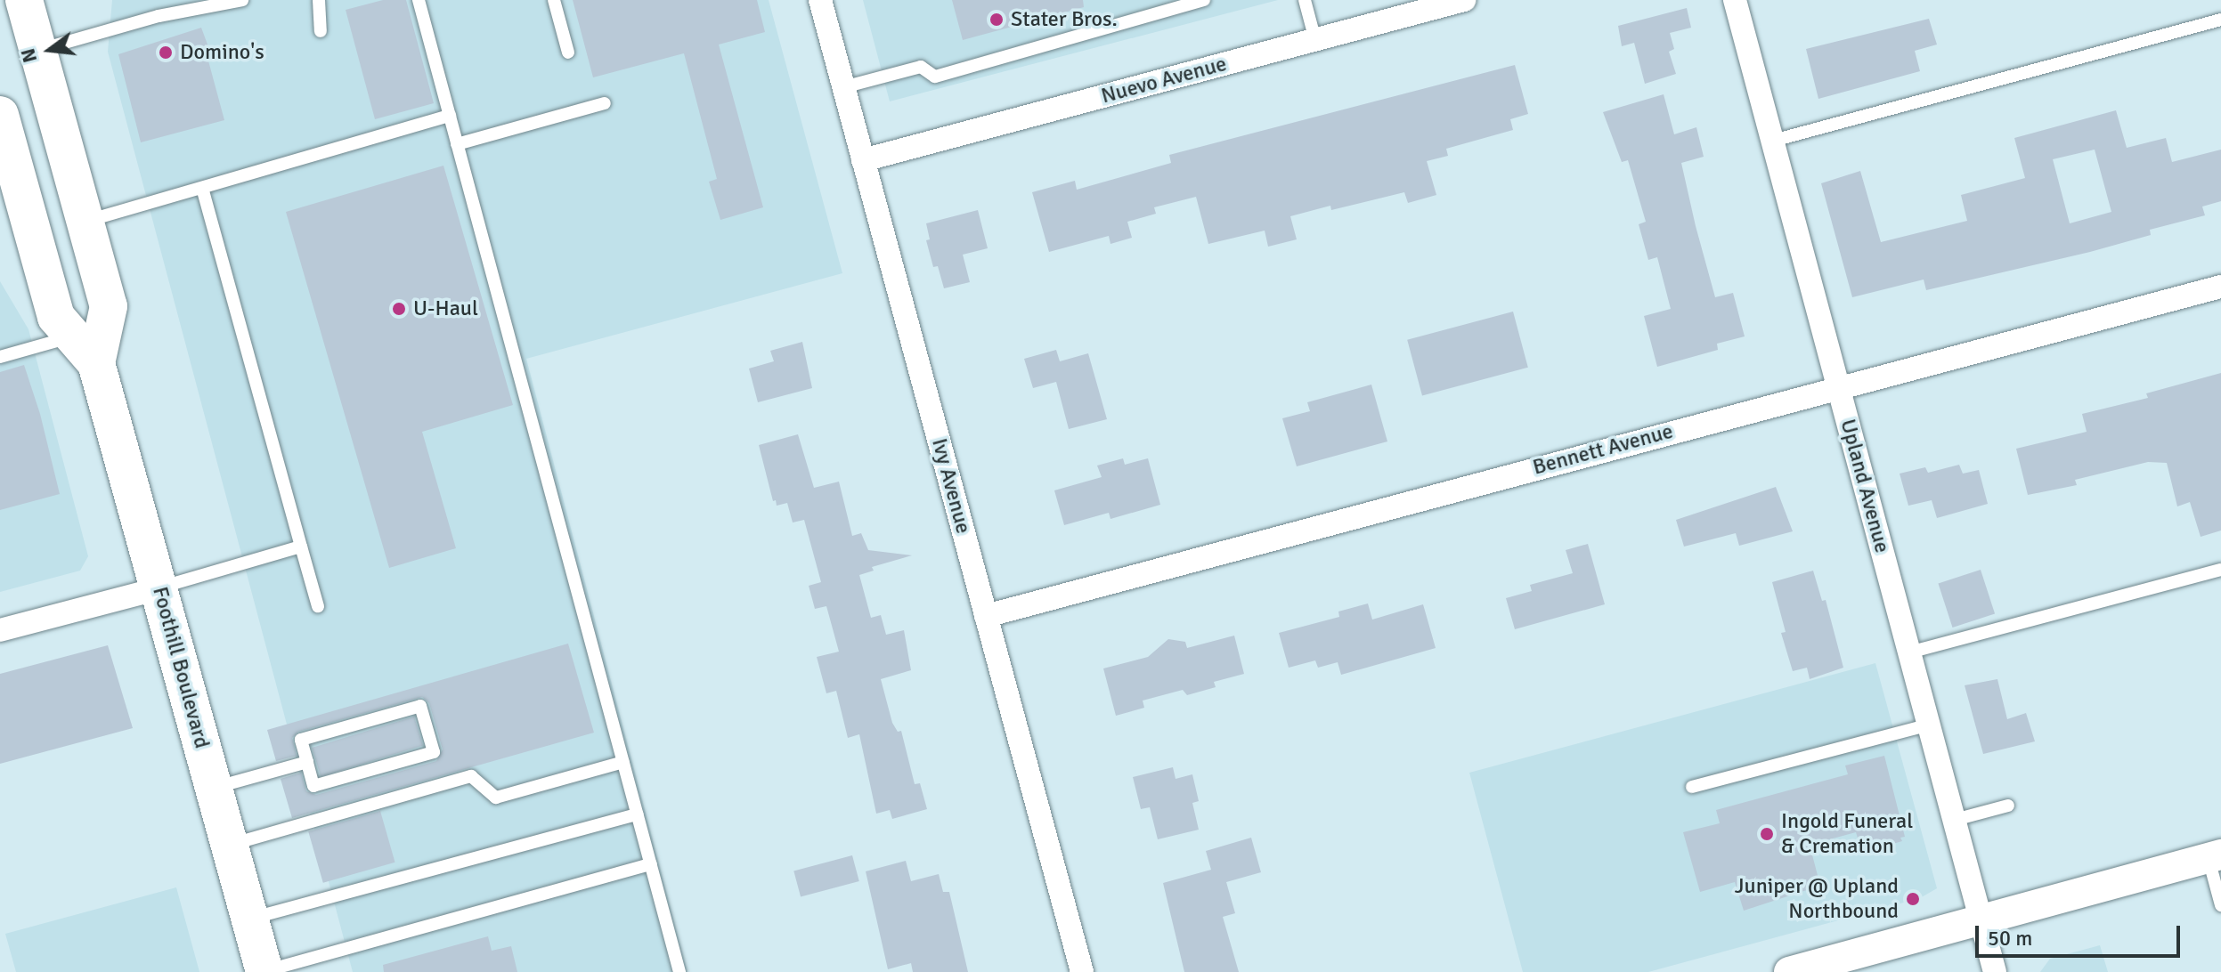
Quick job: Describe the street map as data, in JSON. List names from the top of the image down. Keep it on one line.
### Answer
{"streets":{"main road":["Foothill Boulevard"],"street":["Nuevo Avenue","Bennett Avenue","Ivy Avenue","Upland Avenue"]},"crossings":[["Nuevo Avenue","Ivy Avenue"],["Bennett Avenue","Ivy Avenue"],["Bennett Avenue","Upland Avenue"]],"places":["Stater Bros.","Domino's","U-Haul","Ingold Funeral & Cremation","Juniper @ Upland Northbound"],"scale_bar":"50 m","north":"left"}
